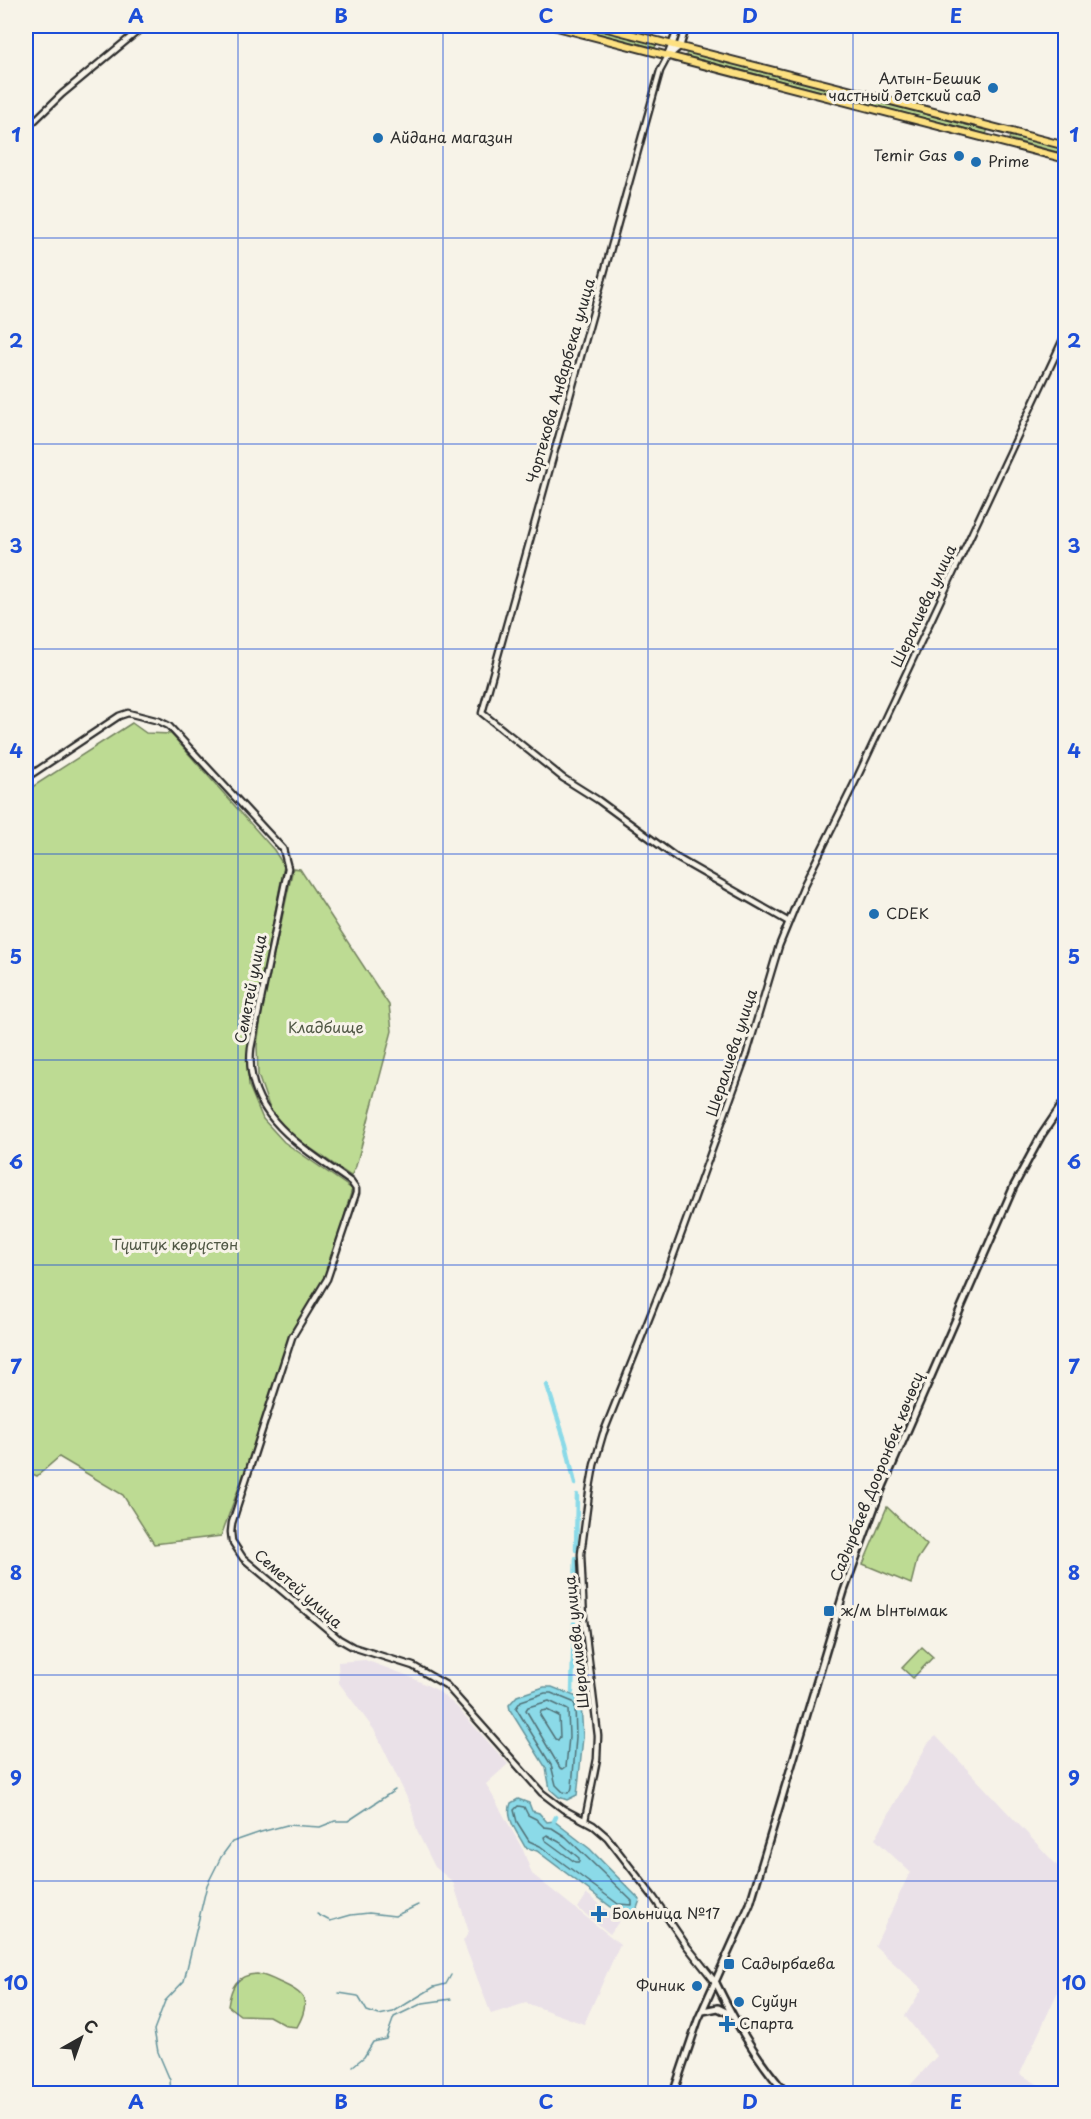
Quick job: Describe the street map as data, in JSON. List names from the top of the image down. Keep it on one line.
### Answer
{"streets":{"main road":["Садырбаев Дооронбек көчөсү"],"street":["Чортекова Анварбека улица","Шералиева улица","Семетей улица"]},"crossings":[["Чортекова Анварбека улица","Шералиева улица"],["Шералиева улица","Семетей улица"],["Семетей улица","Садырбаев Дооронбек көчөсү"]],"parks":["Кладбище","Түштүк көрүстөн"],"places":{"other":["Алтын-Бешик частный детский сад","Айдана магазин","Temir Gas","Prime","CDEK","Финик","Суйун"],"transit":["ж/м Ынтымак","Садырбаева"],"health":["Больница №17","Спарта"]},"north":"top right","grid":{"columns":["A","B","C","D","E"],"rows":["1","2","3","4","5","6","7","8","9","10"]}}
